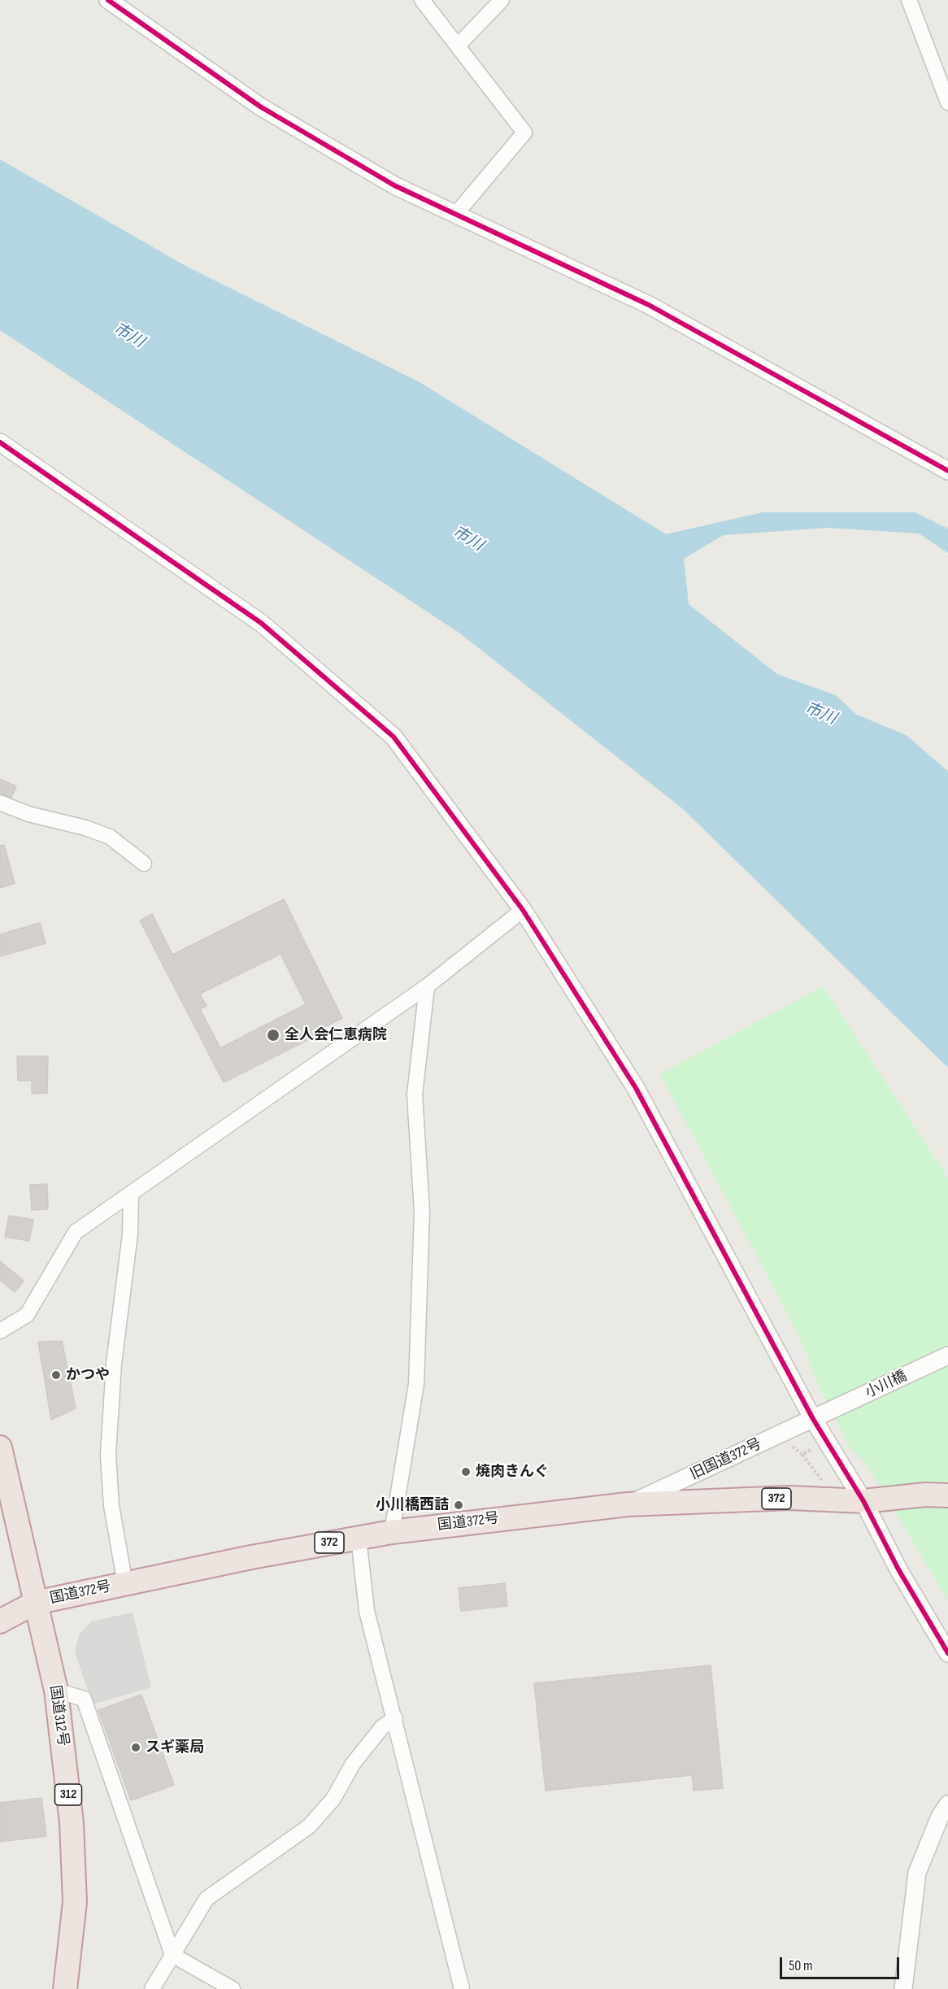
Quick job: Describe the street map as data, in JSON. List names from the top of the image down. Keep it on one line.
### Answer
{"streets":{"highway":["372","国道372号","国道312号","312"],"street":["小川橋","旧国道372号"]},"crossings":[["小川橋","旧国道372号"],["旧国道372号","国道372号"],["国道372号","国道312号"]],"water":["市川"],"places":["全人会仁恵病院","かつや","焼肉きんぐ","小川橋西詰","スギ薬局"],"scale_bar":"50 m"}
